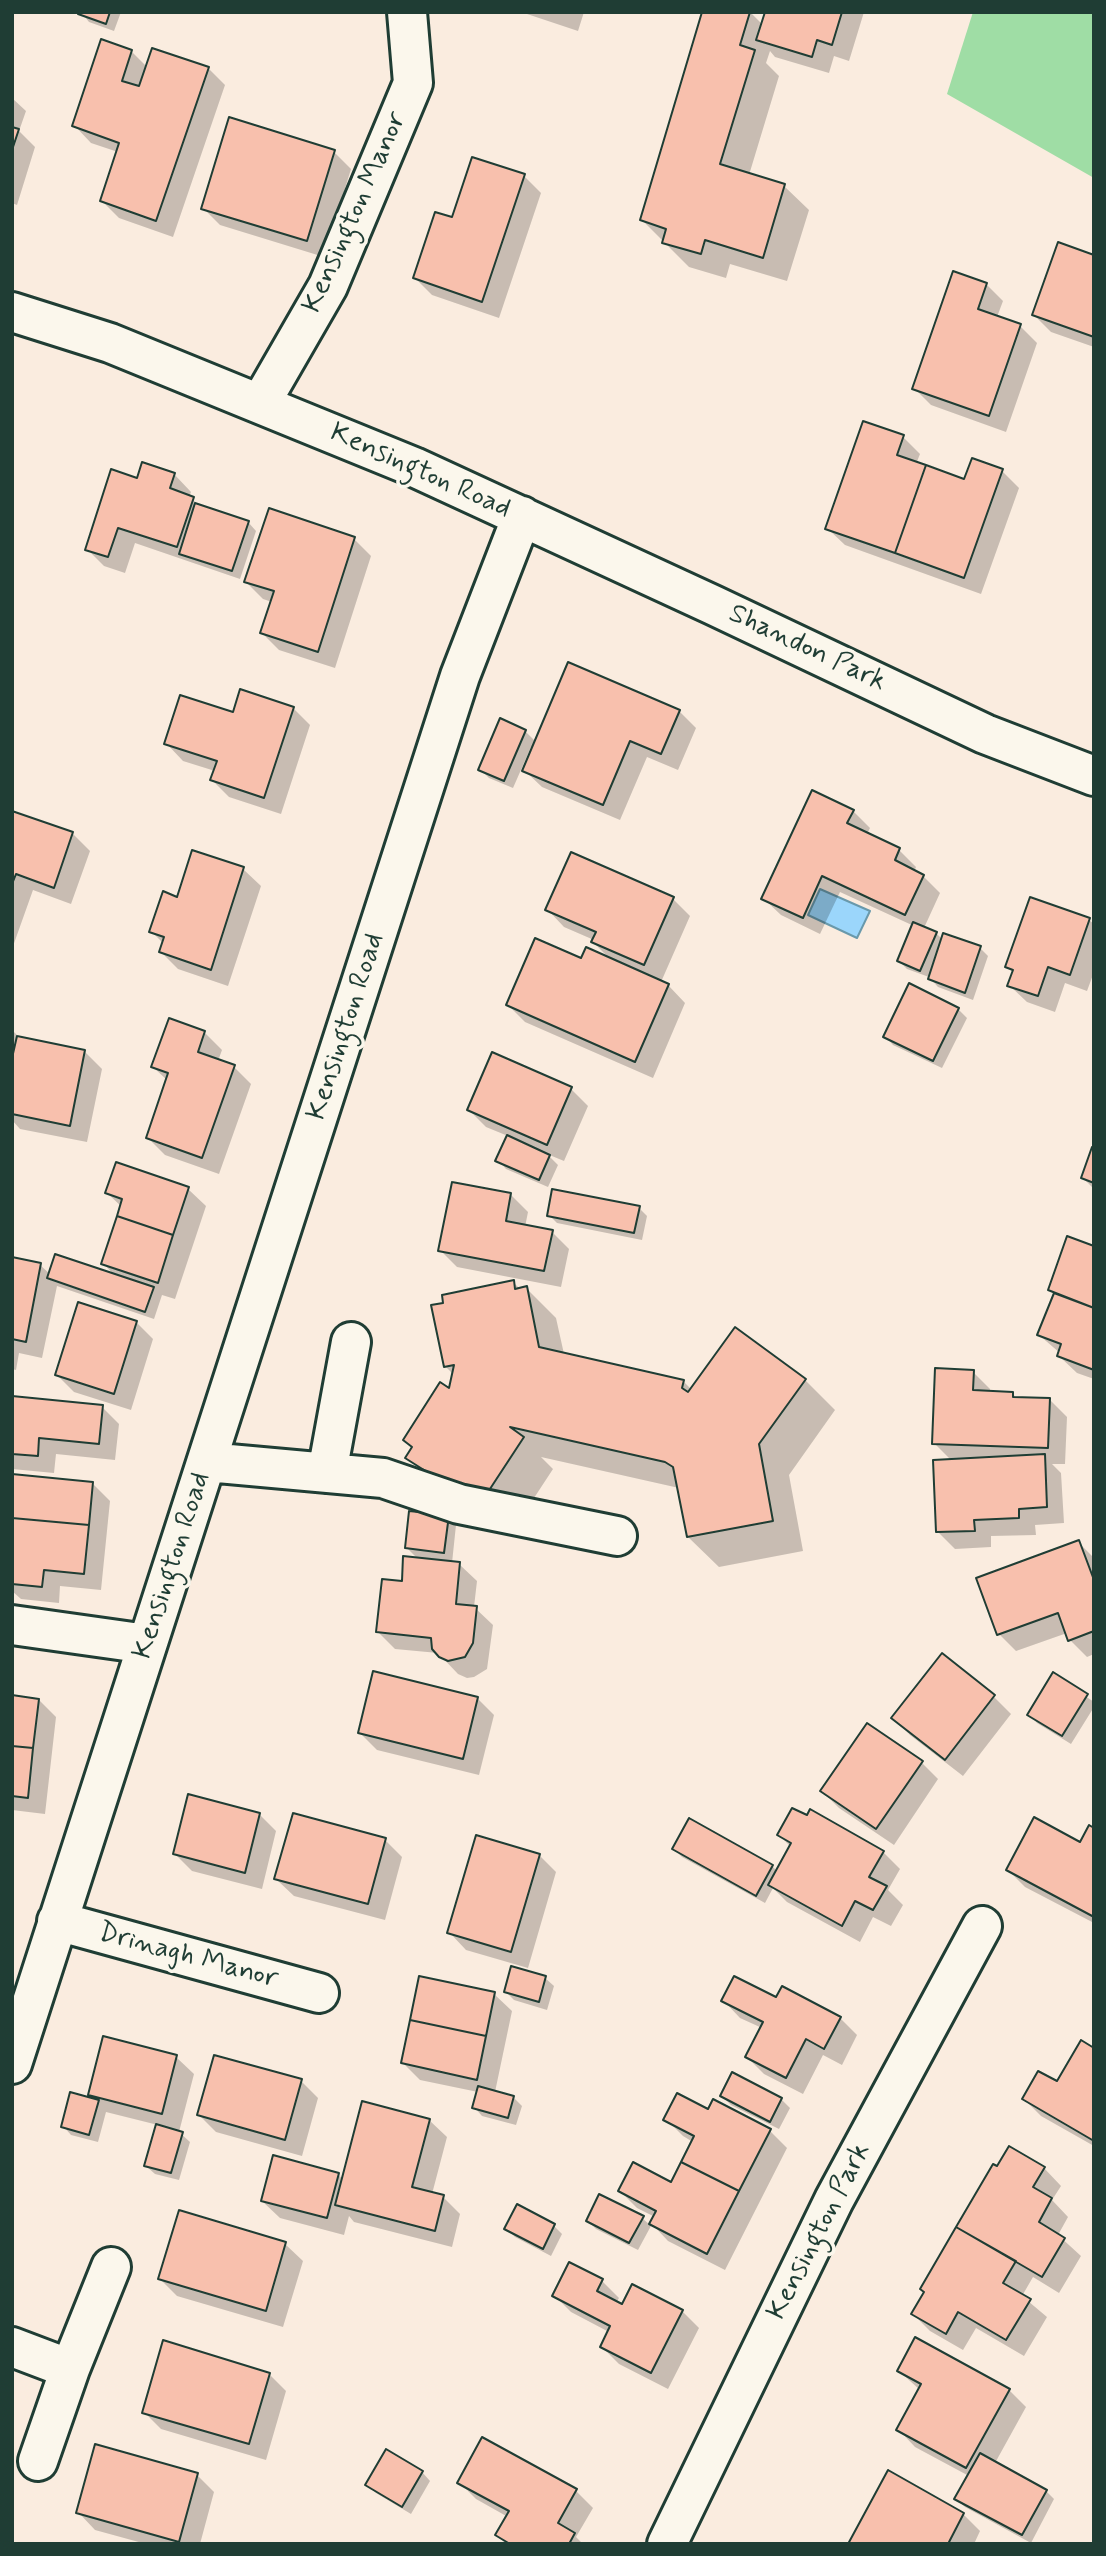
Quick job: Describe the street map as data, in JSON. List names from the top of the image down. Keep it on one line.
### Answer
{"streets":{"street":["Kensington Manor","Kensington Road","Shandon Park","Drinagh Manor","Kensington Park"]},"crossings":[["Kensington Manor","Kensington Road"],["Kensington Road","Shandon Park"],["Kensington Road","Drinagh Manor"]]}
